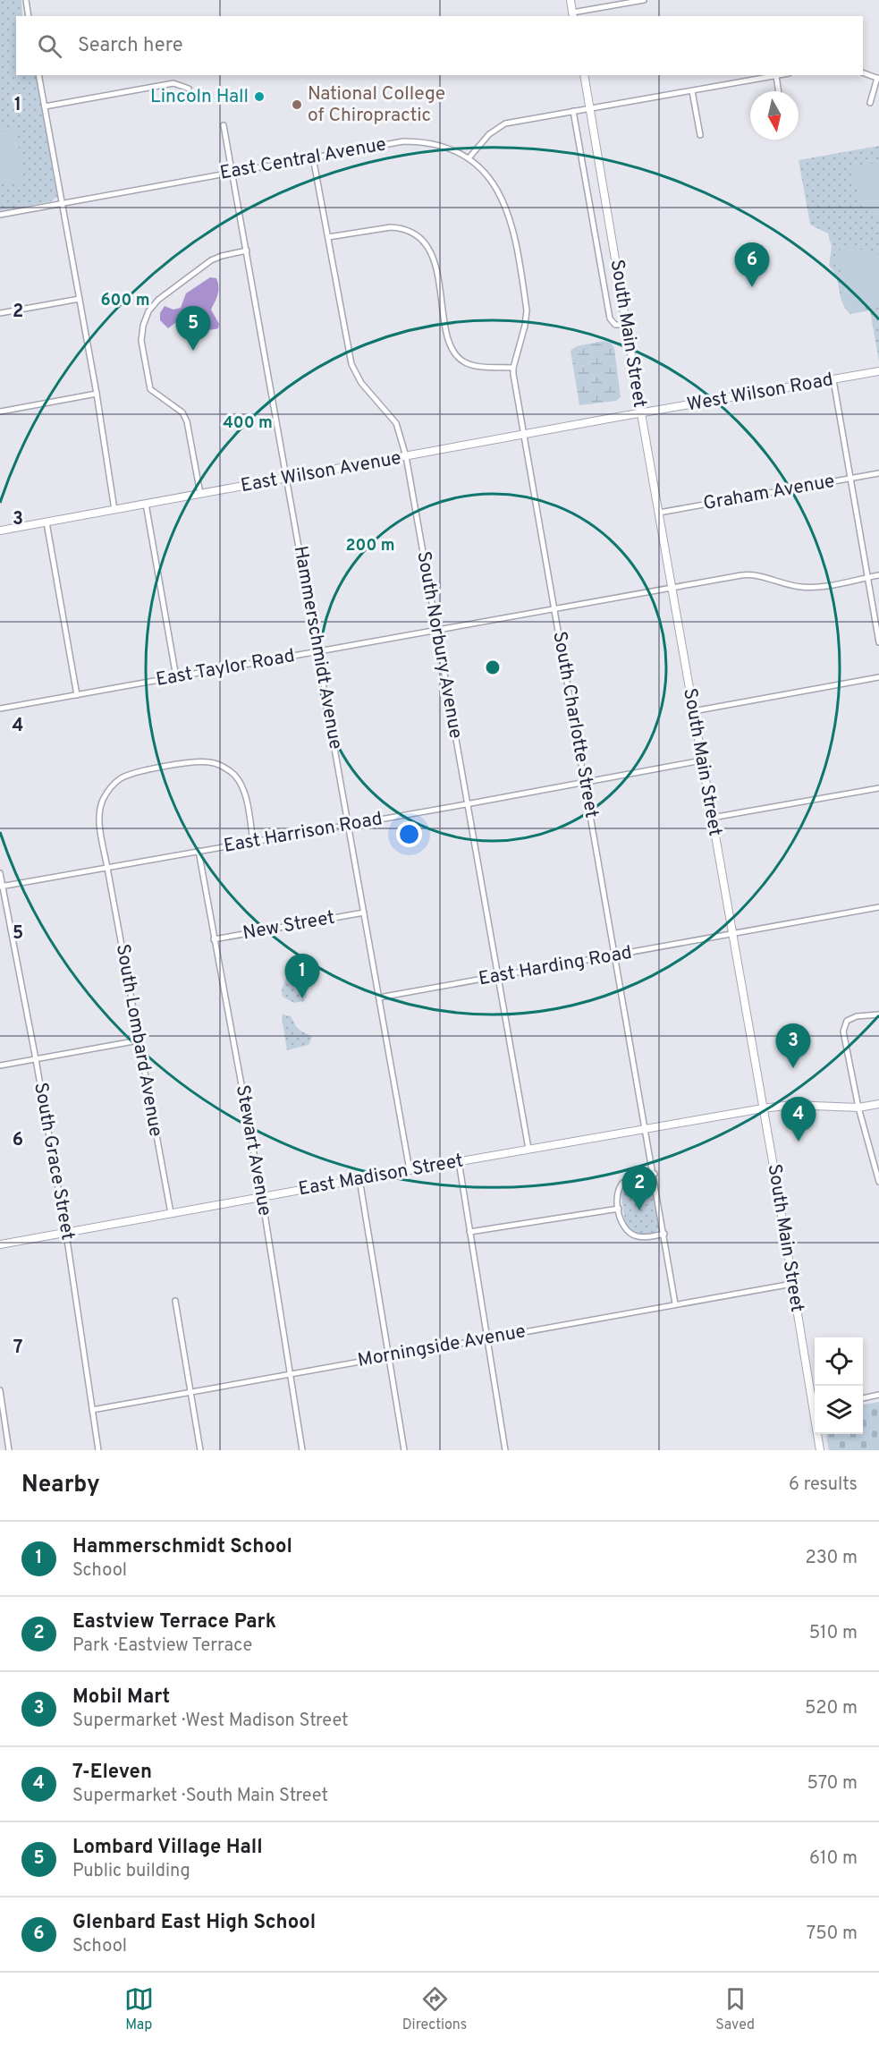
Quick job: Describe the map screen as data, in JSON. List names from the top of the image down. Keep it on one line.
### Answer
{"streets":{"street":["East Central Avenue","South Main Street","West Wilson Road","East Wilson Avenue","Graham Avenue","South Norbury Avenue","Hammerschmidt Avenue","East Taylor Road","South Charlotte Street","East Harrison Road","New Street","East Harding Road","South Lombard Avenue","Stewart Avenue","South Grace Street","East Madison Street","Morningside Avenue"]},"crossings":[["East Central Avenue","South Norbury Avenue"],["East Central Avenue","Hammerschmidt Avenue"],["East Central Avenue","South Charlotte Street"],["South Main Street","West Wilson Road"],["South Main Street","East Wilson Avenue"],["South Main Street","Graham Avenue"],["South Main Street","East Taylor Road"],["South Main Street","East Harrison Road"],["South Main Street","East Harding Road"],["South Main Street","East Madison Street"],["South Main Street","Morningside Avenue"],["West Wilson Road","East Wilson Avenue"],["East Wilson Avenue","South Norbury Avenue"],["East Wilson Avenue","Hammerschmidt Avenue"],["East Wilson Avenue","South Charlotte Street"],["South Norbury Avenue","East Taylor Road"],["South Norbury Avenue","East Harrison Road"],["South Norbury Avenue","East Harding Road"],["South Norbury Avenue","East Madison Street"],["Hammerschmidt Avenue","East Taylor Road"],["Hammerschmidt Avenue","East Harrison Road"],["Hammerschmidt Avenue","New Street"],["Hammerschmidt Avenue","East Harding Road"],["Hammerschmidt Avenue","East Madison Street"],["East Taylor Road","South Charlotte Street"],["South Charlotte Street","East Harrison Road"],["South Charlotte Street","East Harding Road"],["South Charlotte Street","East Madison Street"],["South Charlotte Street","Morningside Avenue"],["East Harrison Road","South Lombard Avenue"],["East Harrison Road","Stewart Avenue"],["East Harrison Road","South Grace Street"],["New Street","Stewart Avenue"],["South Lombard Avenue","East Madison Street"],["Stewart Avenue","East Madison Street"],["Stewart Avenue","Morningside Avenue"],["South Grace Street","East Madison Street"],["South Grace Street","Morningside Avenue"]],"places":["Lincoln Hall","National College of Chiropractic"],"north":"bottom","page":{"search":"Search here","pins":["6","5","1","3","4","2"],"heading":["Nearby","6 results"],"list":[{"mark":"1","name":"Hammerschmidt School","note":"School","value":"230 m"},{"mark":"2","name":"Eastview Terrace Park","note":"Park · Eastview Terrace","value":"510 m"},{"mark":"3","name":"Mobil Mart","note":"Supermarket · West Madison Street","value":"520 m"},{"mark":"4","name":"7-Eleven","note":"Supermarket · South Main Street","value":"570 m"},{"mark":"5","name":"Lombard Village Hall","note":"Public building","value":"610 m"},{"mark":"6","name":"Glenbard East High School","note":"School","value":"750 m"}],"nav":["Map","Directions","Saved"]},"grid":{"rows":["1","2","3","4","5","6","7"]},"rings":["600 m","400 m","200 m"]}
